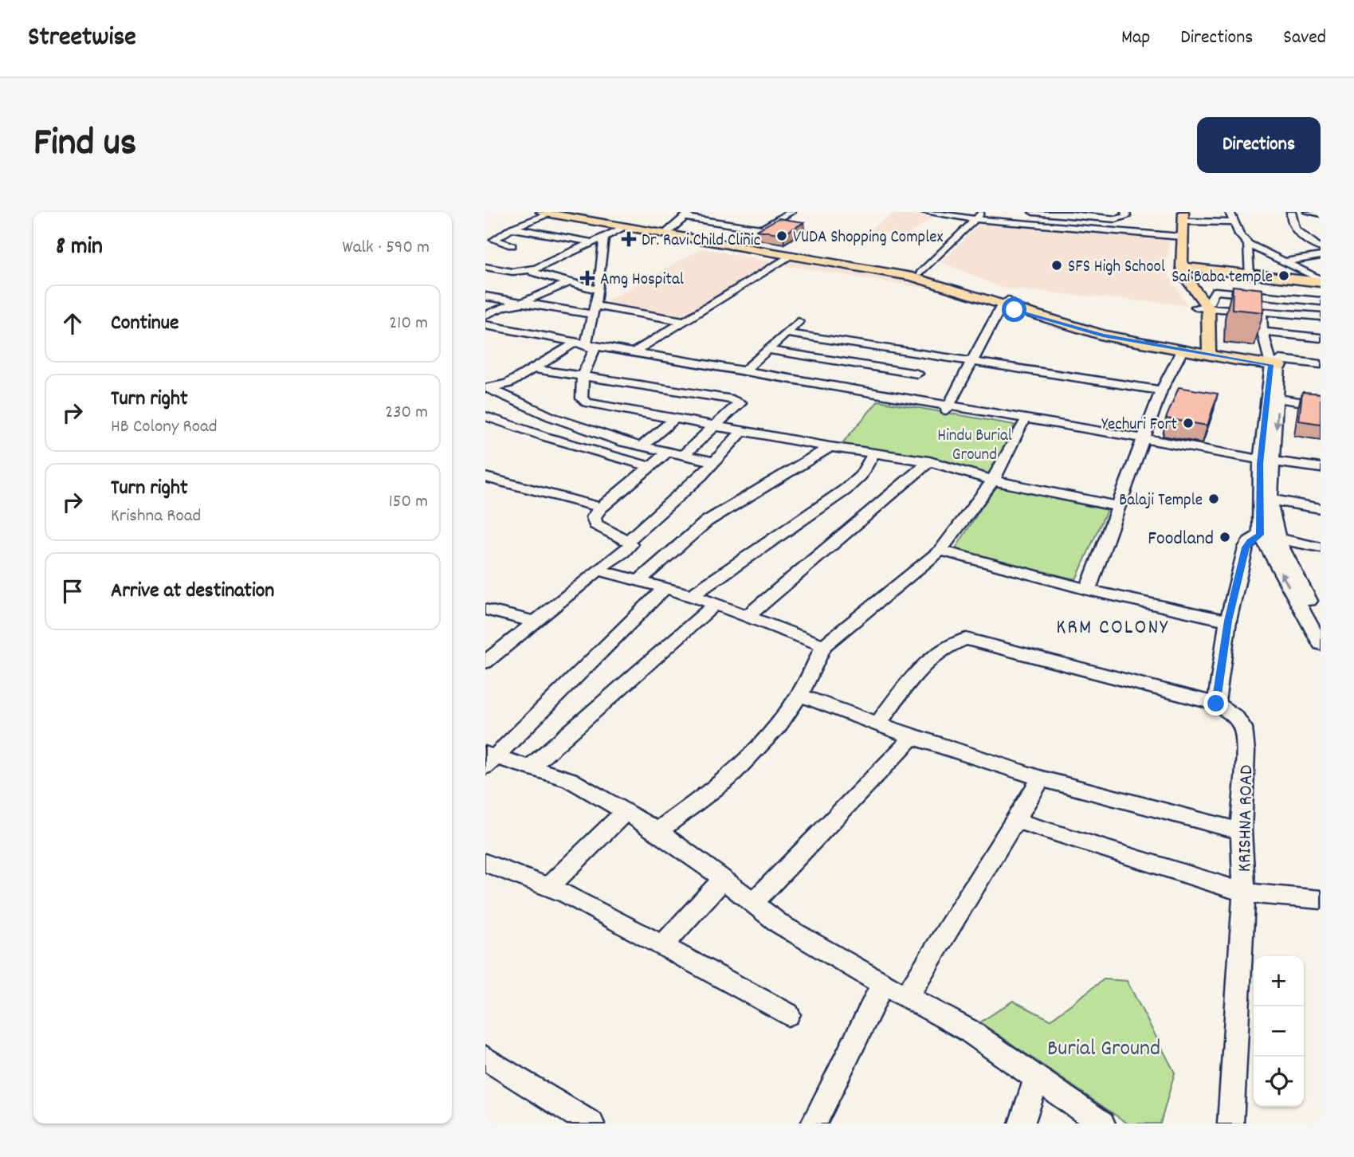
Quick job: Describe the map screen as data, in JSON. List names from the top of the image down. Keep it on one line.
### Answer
{"streets":{"street":["KRISHNA ROAD"]},"districts":["KRM COLONY"],"parks":["Hindu Burial Ground","Burial Ground"],"places":{"other":["VUDA Shopping Complex","SFS High School","Sai Baba temple","Yechuri Fort","Balaji Temple","Foodland"],"health":["Dr. Ravi Child Clinic","Amg Hospital"]},"page":{"header":"Streetwise","nav":["Map","Directions","Saved"],"title":"Find us","buttons":"Directions","heading":["8 min","Walk · 590 m"],"list":[["Continue","210 m"],["Turn right","HB Colony Road","230 m"],["Turn right","Krishna Road","150 m"],"Arrive at destination"],"map_buttons":["+","−"]}}
